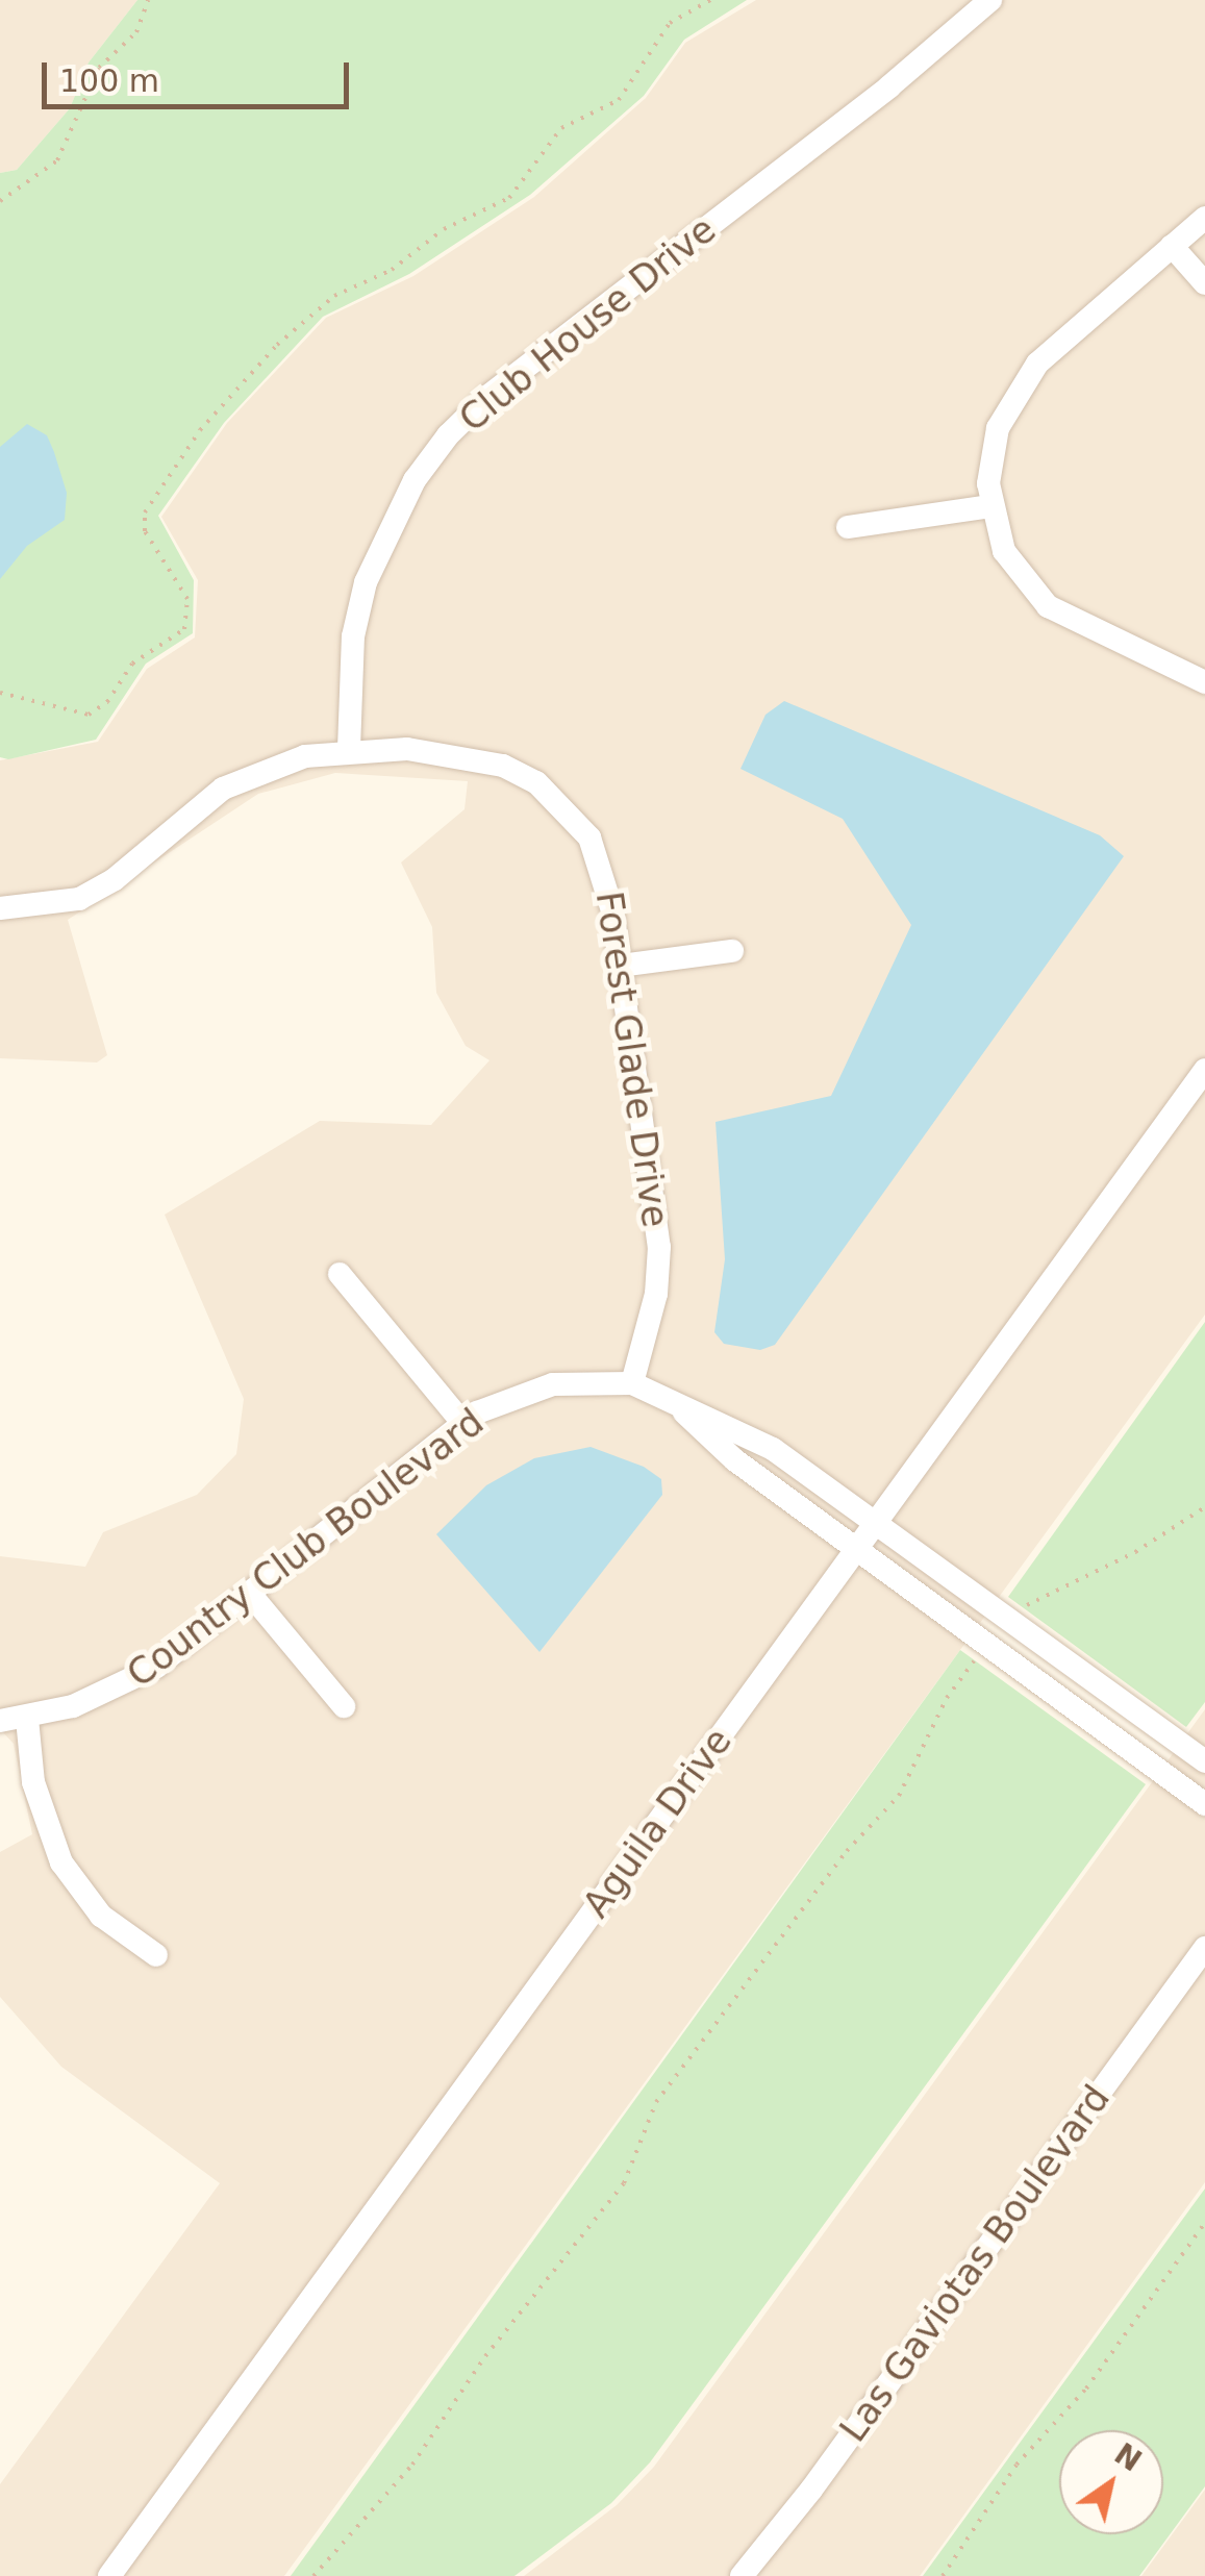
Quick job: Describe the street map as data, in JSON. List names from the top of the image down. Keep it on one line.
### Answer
{"streets":{"street":["Club House Drive","Forest Glade Drive","Country Club Boulevard","Aguila Drive","Las Gaviotas Boulevard"]},"crossings":[["Club House Drive","Forest Glade Drive"],["Forest Glade Drive","Country Club Boulevard"],["Country Club Boulevard","Aguila Drive"]],"scale_bar":"100 m","north":"top right"}
